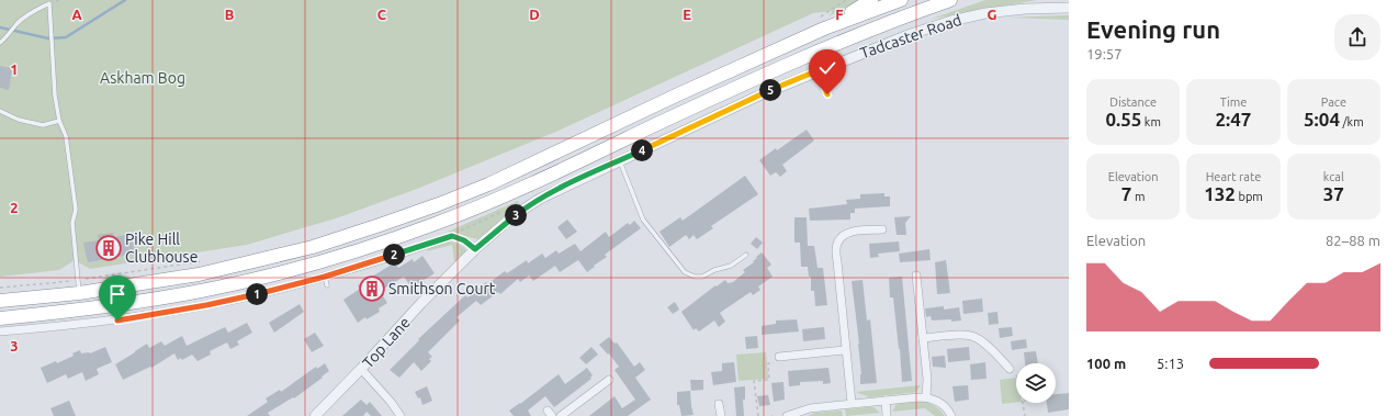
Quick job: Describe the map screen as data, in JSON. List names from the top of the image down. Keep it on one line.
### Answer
{"streets":{"street":["Tadcaster Road","Top Lane"]},"crossings":[["Tadcaster Road","Top Lane"]],"parks":["Askham Bog"],"places":{"building":["Pike Hill Clubhouse","Smithson Court"]},"page":{"heading":["Evening run","19:57"],"stats":[["Distance","0.55 km"],["Time","2:47"],["Pace","5:04 /km"],["Elevation","7 m"],["Heart rate","132 bpm"],["kcal","37"]],"pins":["5","4","3","2","1"],"chart":["Elevation","82–88 m"],"list":[{"name":"100 m","note":"5:13"}]},"grid":{"columns":["A","B","C","D","E","F","G"],"rows":["1","2","3"]}}
